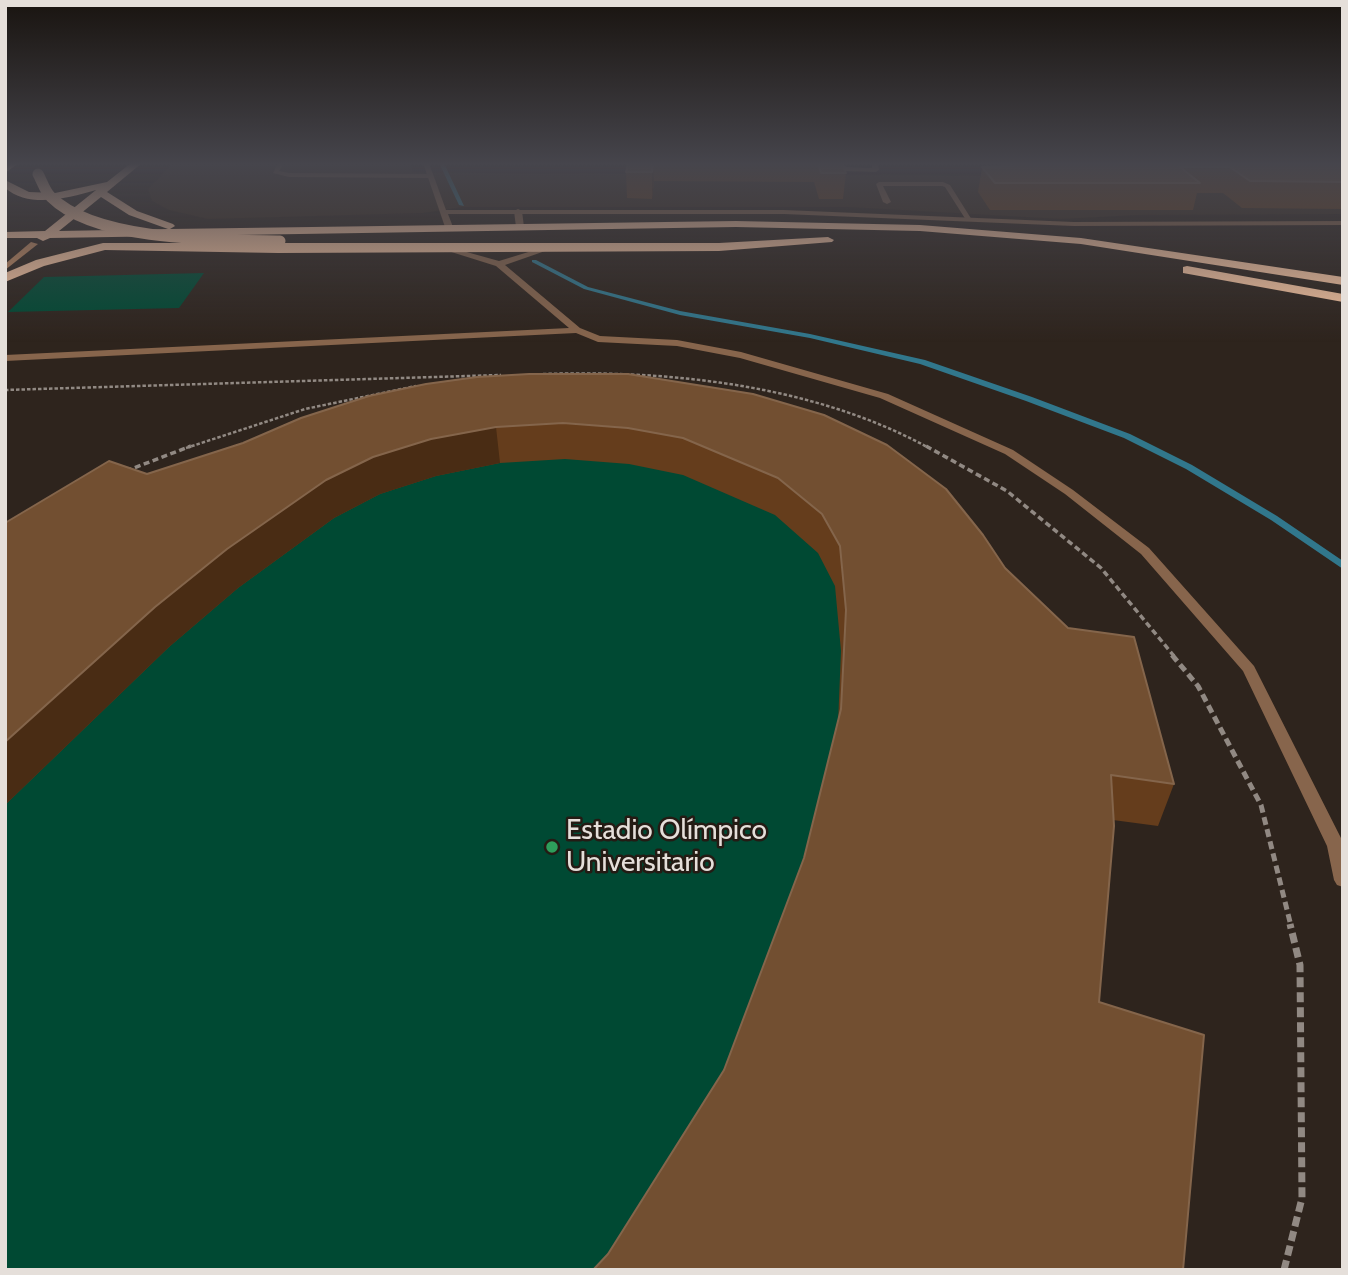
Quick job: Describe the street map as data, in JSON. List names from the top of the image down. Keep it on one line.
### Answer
{"places":["Estadio Olímpico Universitario"]}
